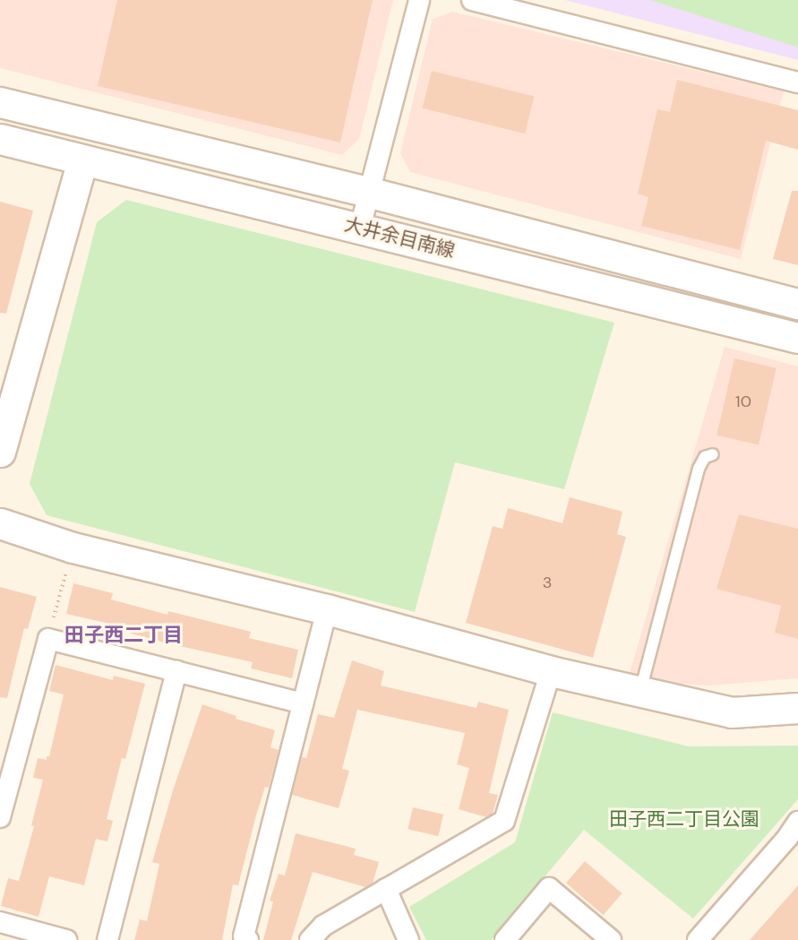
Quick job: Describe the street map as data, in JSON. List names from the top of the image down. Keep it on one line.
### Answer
{"streets":{"street":["大井余目南線"]},"districts":["田子西二丁目"],"parks":["田子西二丁目公園"],"house_numbers":["10","3"]}
